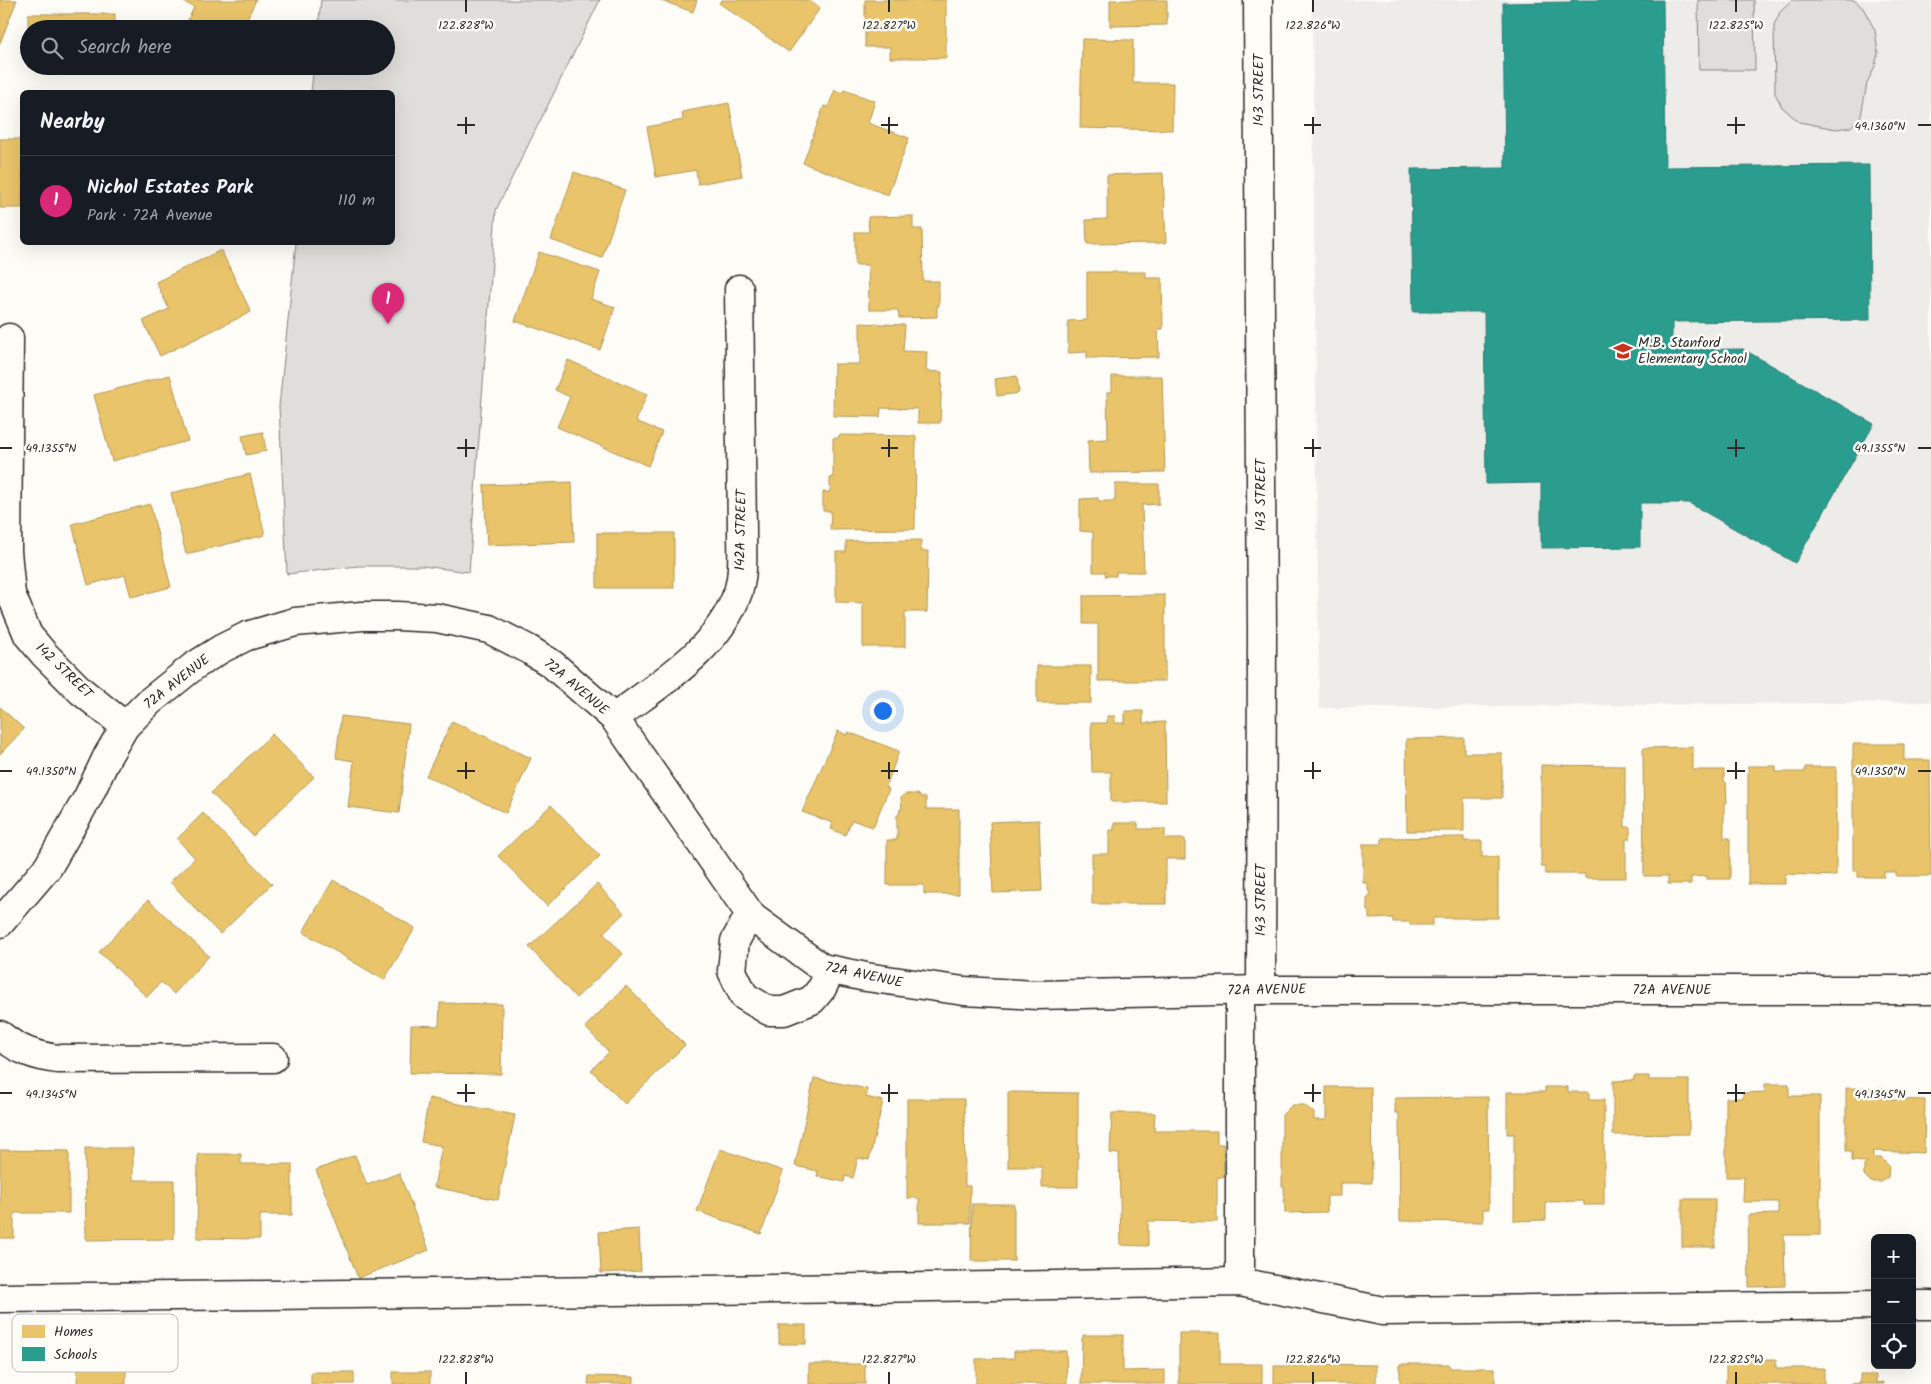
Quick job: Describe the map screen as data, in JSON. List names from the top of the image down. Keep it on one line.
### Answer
{"streets":{"street":["143 STREET","142A STREET","142 STREET","72A AVENUE"]},"crossings":[["143 STREET","72A AVENUE"],["142A STREET","72A AVENUE"],["142 STREET","72A AVENUE"]],"places":{"school or university":["M.B. Stanford Elementary School"]},"legend":["Homes","Schools"],"page":{"search":"Search here","heading":"Nearby","list":[{"mark":"1","name":"Nichol Estates Park","note":"Park · 72A Avenue","value":"110 m"}],"pins":"1","map_buttons":["+","−"]},"coordinates":["122.828°W","122.827°W","122.826°W","122.825°W","49.1360°N","49.1355°N","49.1350°N","49.1345°N"]}
